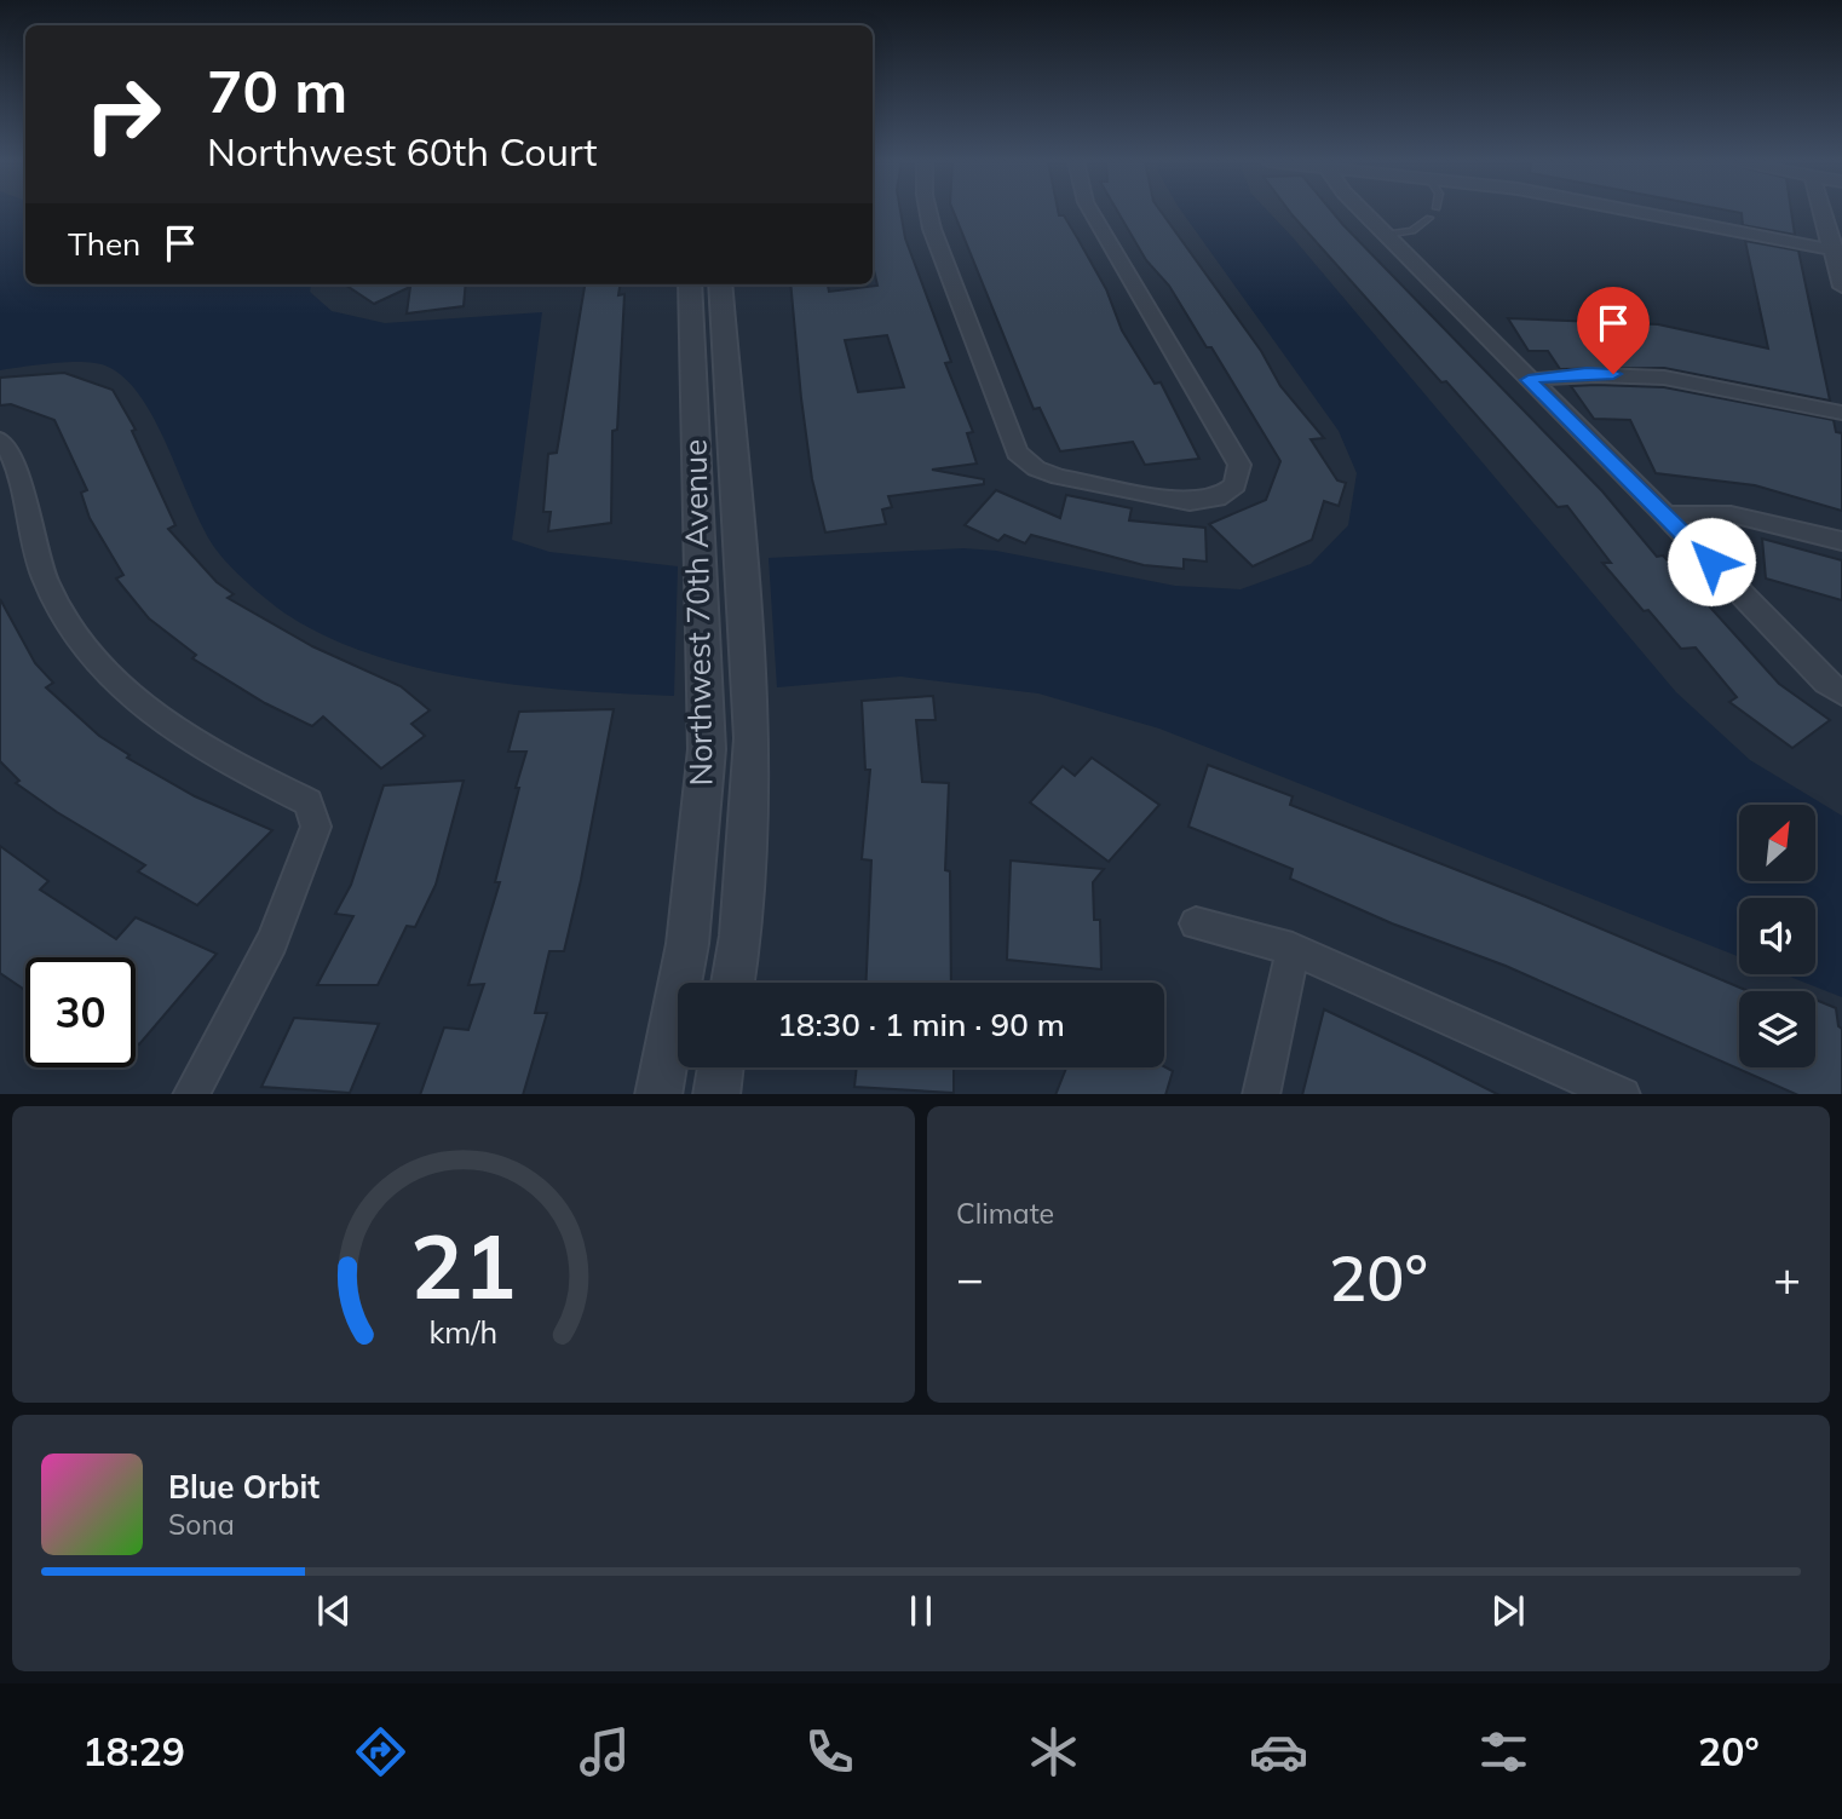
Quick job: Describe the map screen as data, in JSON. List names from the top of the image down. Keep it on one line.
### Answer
{"streets":{"street":["Northwest 70th Avenue"]},"north":"top right","page":{"turn":["70 m","Northwest 60th Court"],"then":"Then","limit":"30","trip":"18:30 · 1 min · 90 m","tile":"Climate","heat":["−","20°","+"],"song":["Blue Orbit","Sona"],"tabs":["18:29","20°"],"gauge":["21","km/h"]}}
